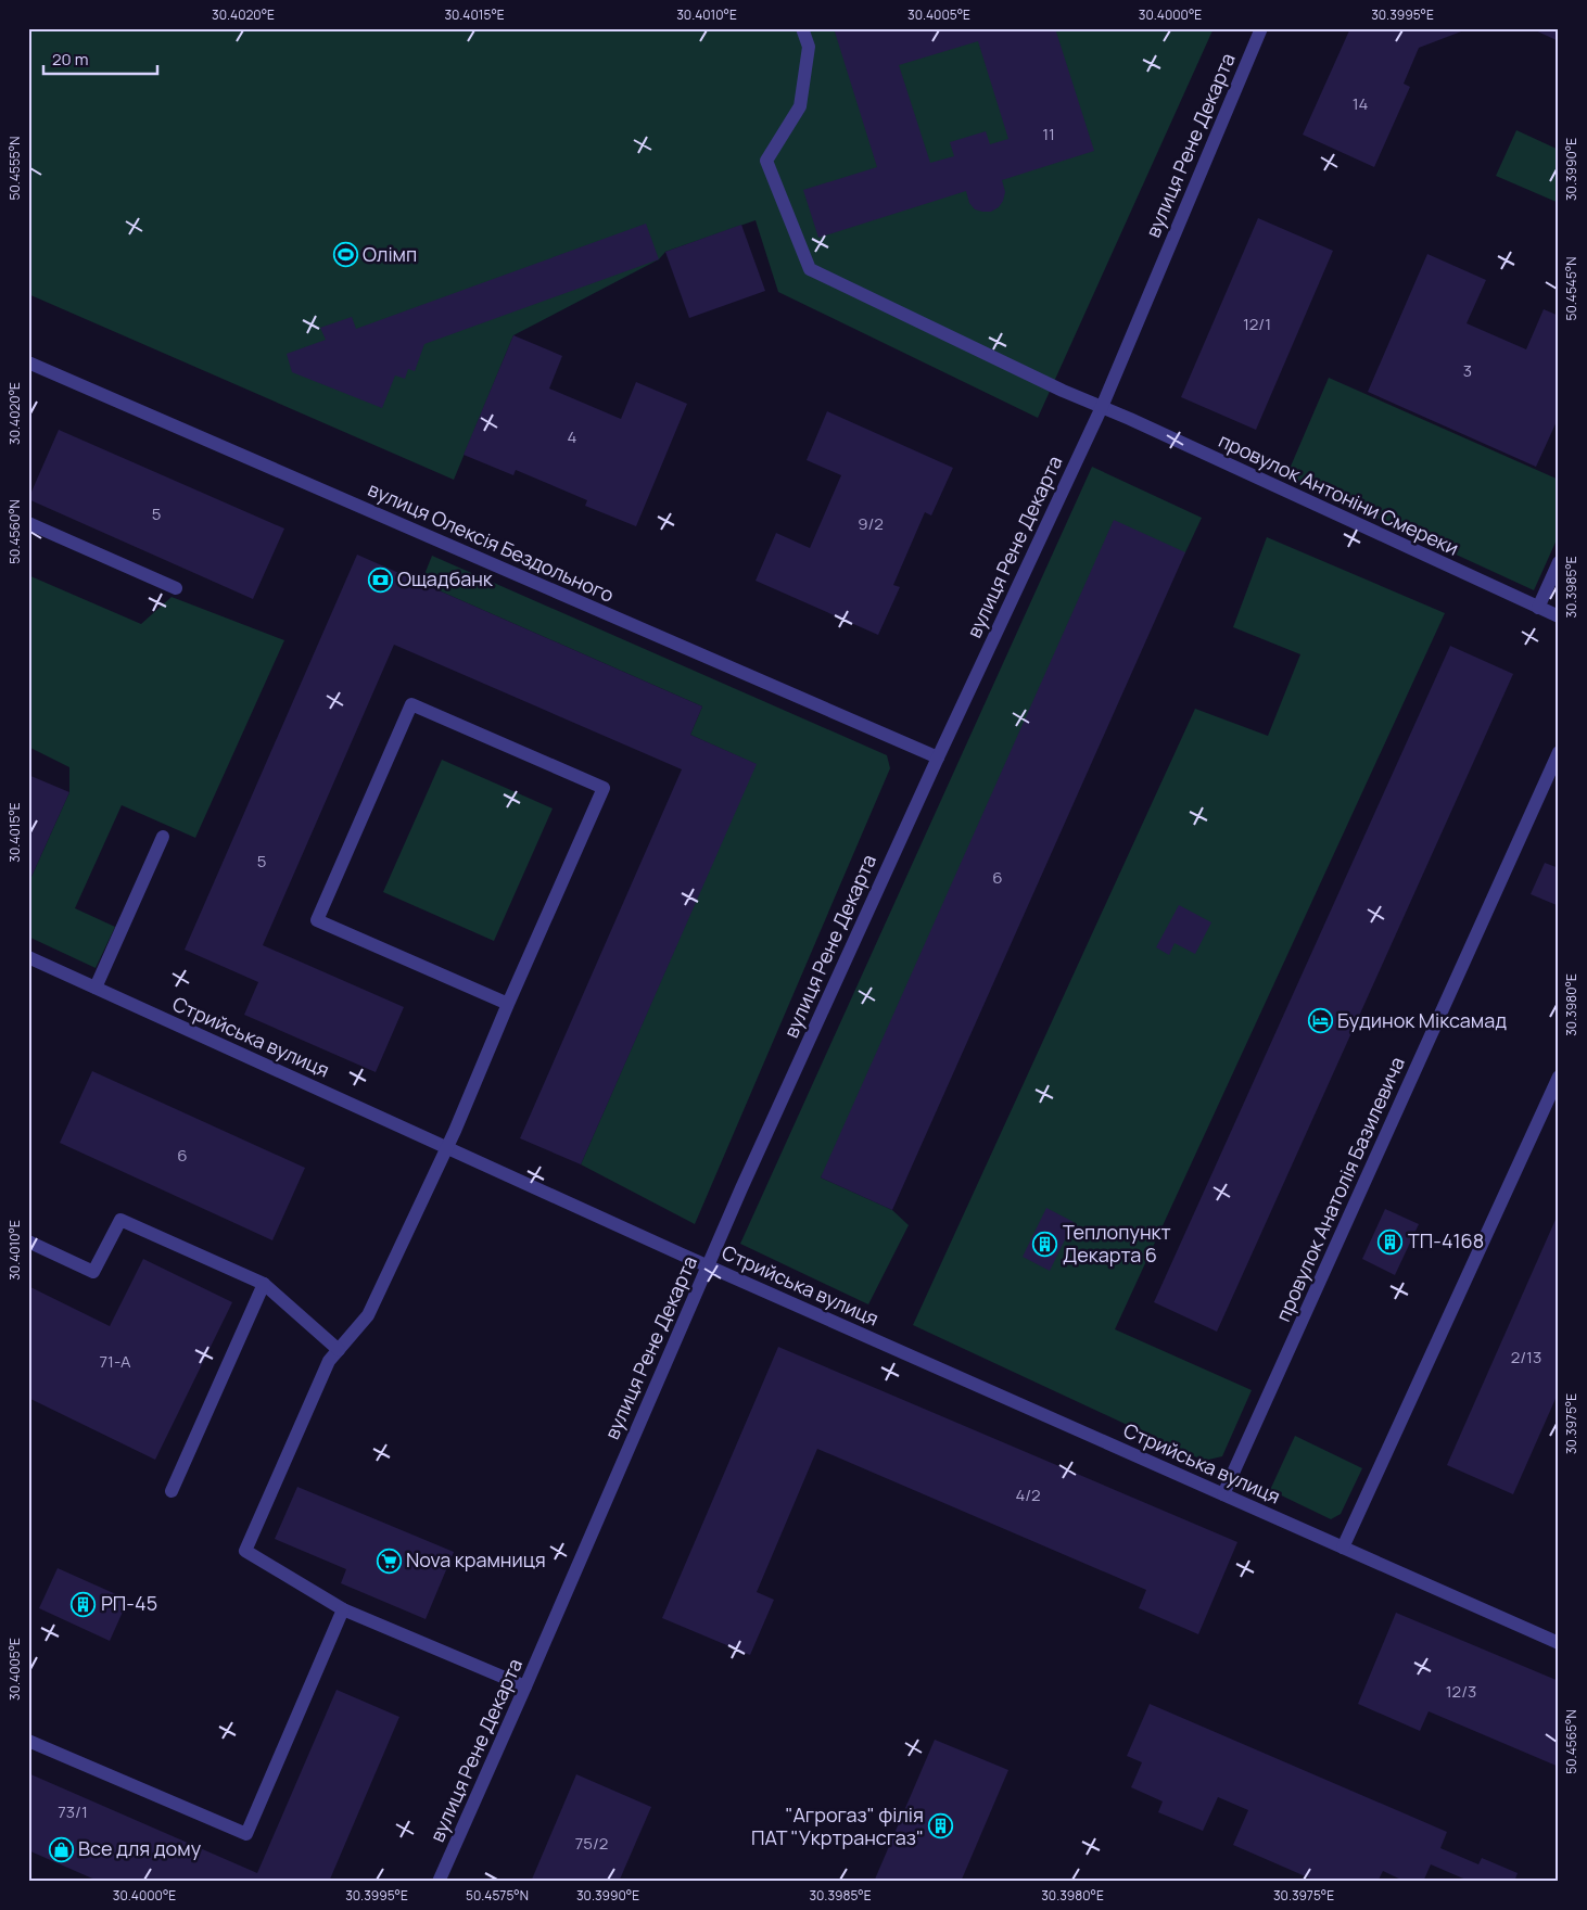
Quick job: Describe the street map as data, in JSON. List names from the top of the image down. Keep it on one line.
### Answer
{"streets":{"street":["вулиця Рене Декарта","провулок Антоніни Смереки","вулиця Олексія Бездольного","Стрийська вулиця","провулок Анатолія Базилевича"]},"crossings":[["вулиця Рене Декарта","провулок Антоніни Смереки"],["вулиця Рене Декарта","вулиця Олексія Бездольного"],["вулиця Рене Декарта","Стрийська вулиця"],["Стрийська вулиця","провулок Анатолія Базилевича"]],"places":{"sports":["Олімп"],"bank":["Ощадбанк"],"hotel":["Будинок Міксамад"],"building":["ТП-4168","Теплопункт Декарта 6","РП-45","\"Агрогаз\" філія ПАТ \"Укртрансгаз\""],"supermarket":["Nova крамниця"],"shop":["Все для дому"]},"house_numbers":["14","11","12/1","3","4","5","9/2","5","6","6","2/13","71-А","4/2","12/3","73/1","75/2"],"scale_bar":"20 m","coordinates":["30.4020°E","30.4015°E","30.4010°E","30.4005°E","30.4000°E","30.3995°E","50.4555°N","30.3990°E","50.4545°N","50.4560°N","30.3985°E","30.3980°E","30.3975°E","50.4565°N","50.4575°N"]}
